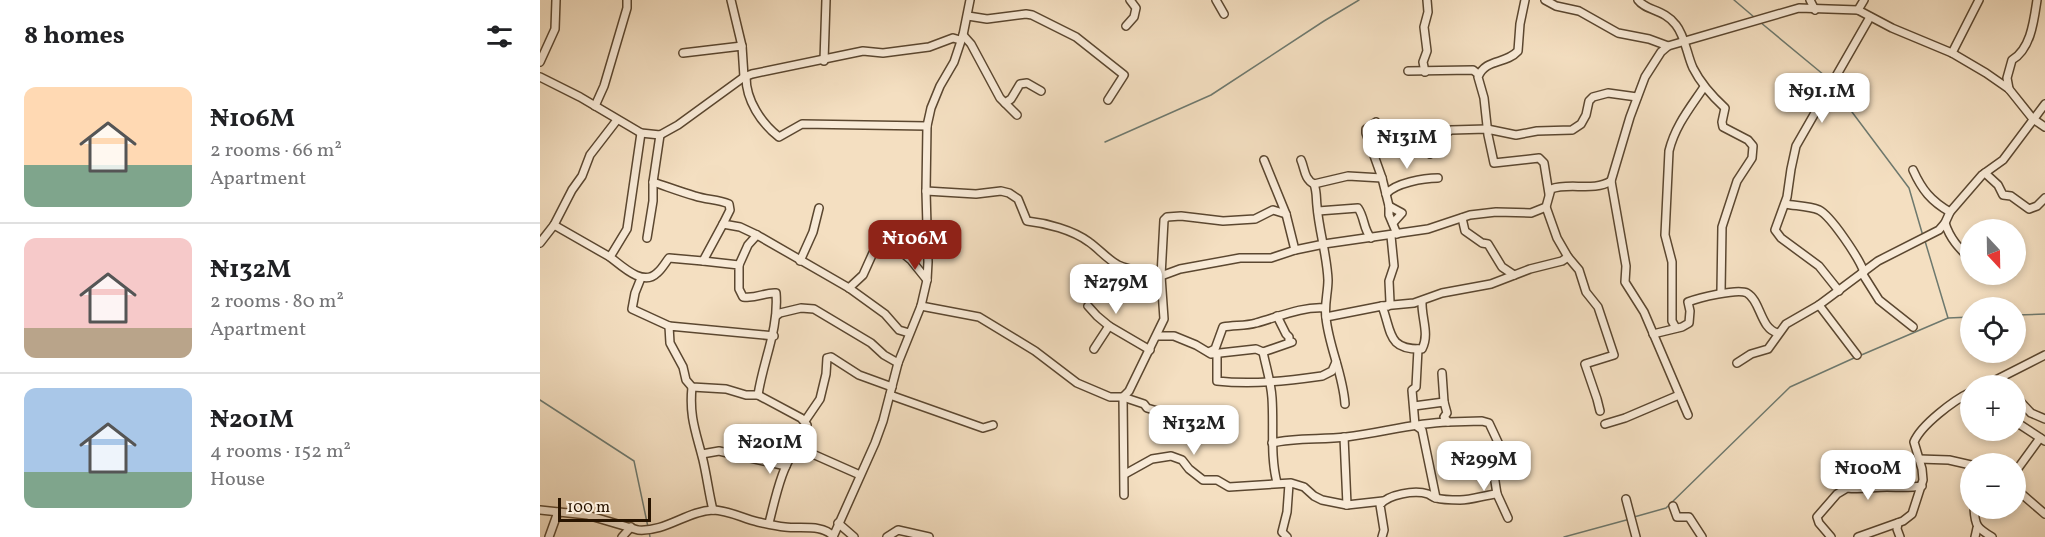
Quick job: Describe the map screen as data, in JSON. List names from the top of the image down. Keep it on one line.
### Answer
{"scale_bar":"100 m","north":"bottom","page":{"heading":"8 homes","list":[{"name":"₦106M","note":"2 rooms · 66 m² · Apartment"},{"name":"₦132M","note":"2 rooms · 80 m² · Apartment"},{"name":"₦201M","note":"4 rooms · 152 m² · House"}],"price":["₦91.1M","₦131M","₦106M","₦279M","₦132M","₦201M","₦299M","₦100M"],"map_buttons":["+","−"],"scale":"100 m"}}
